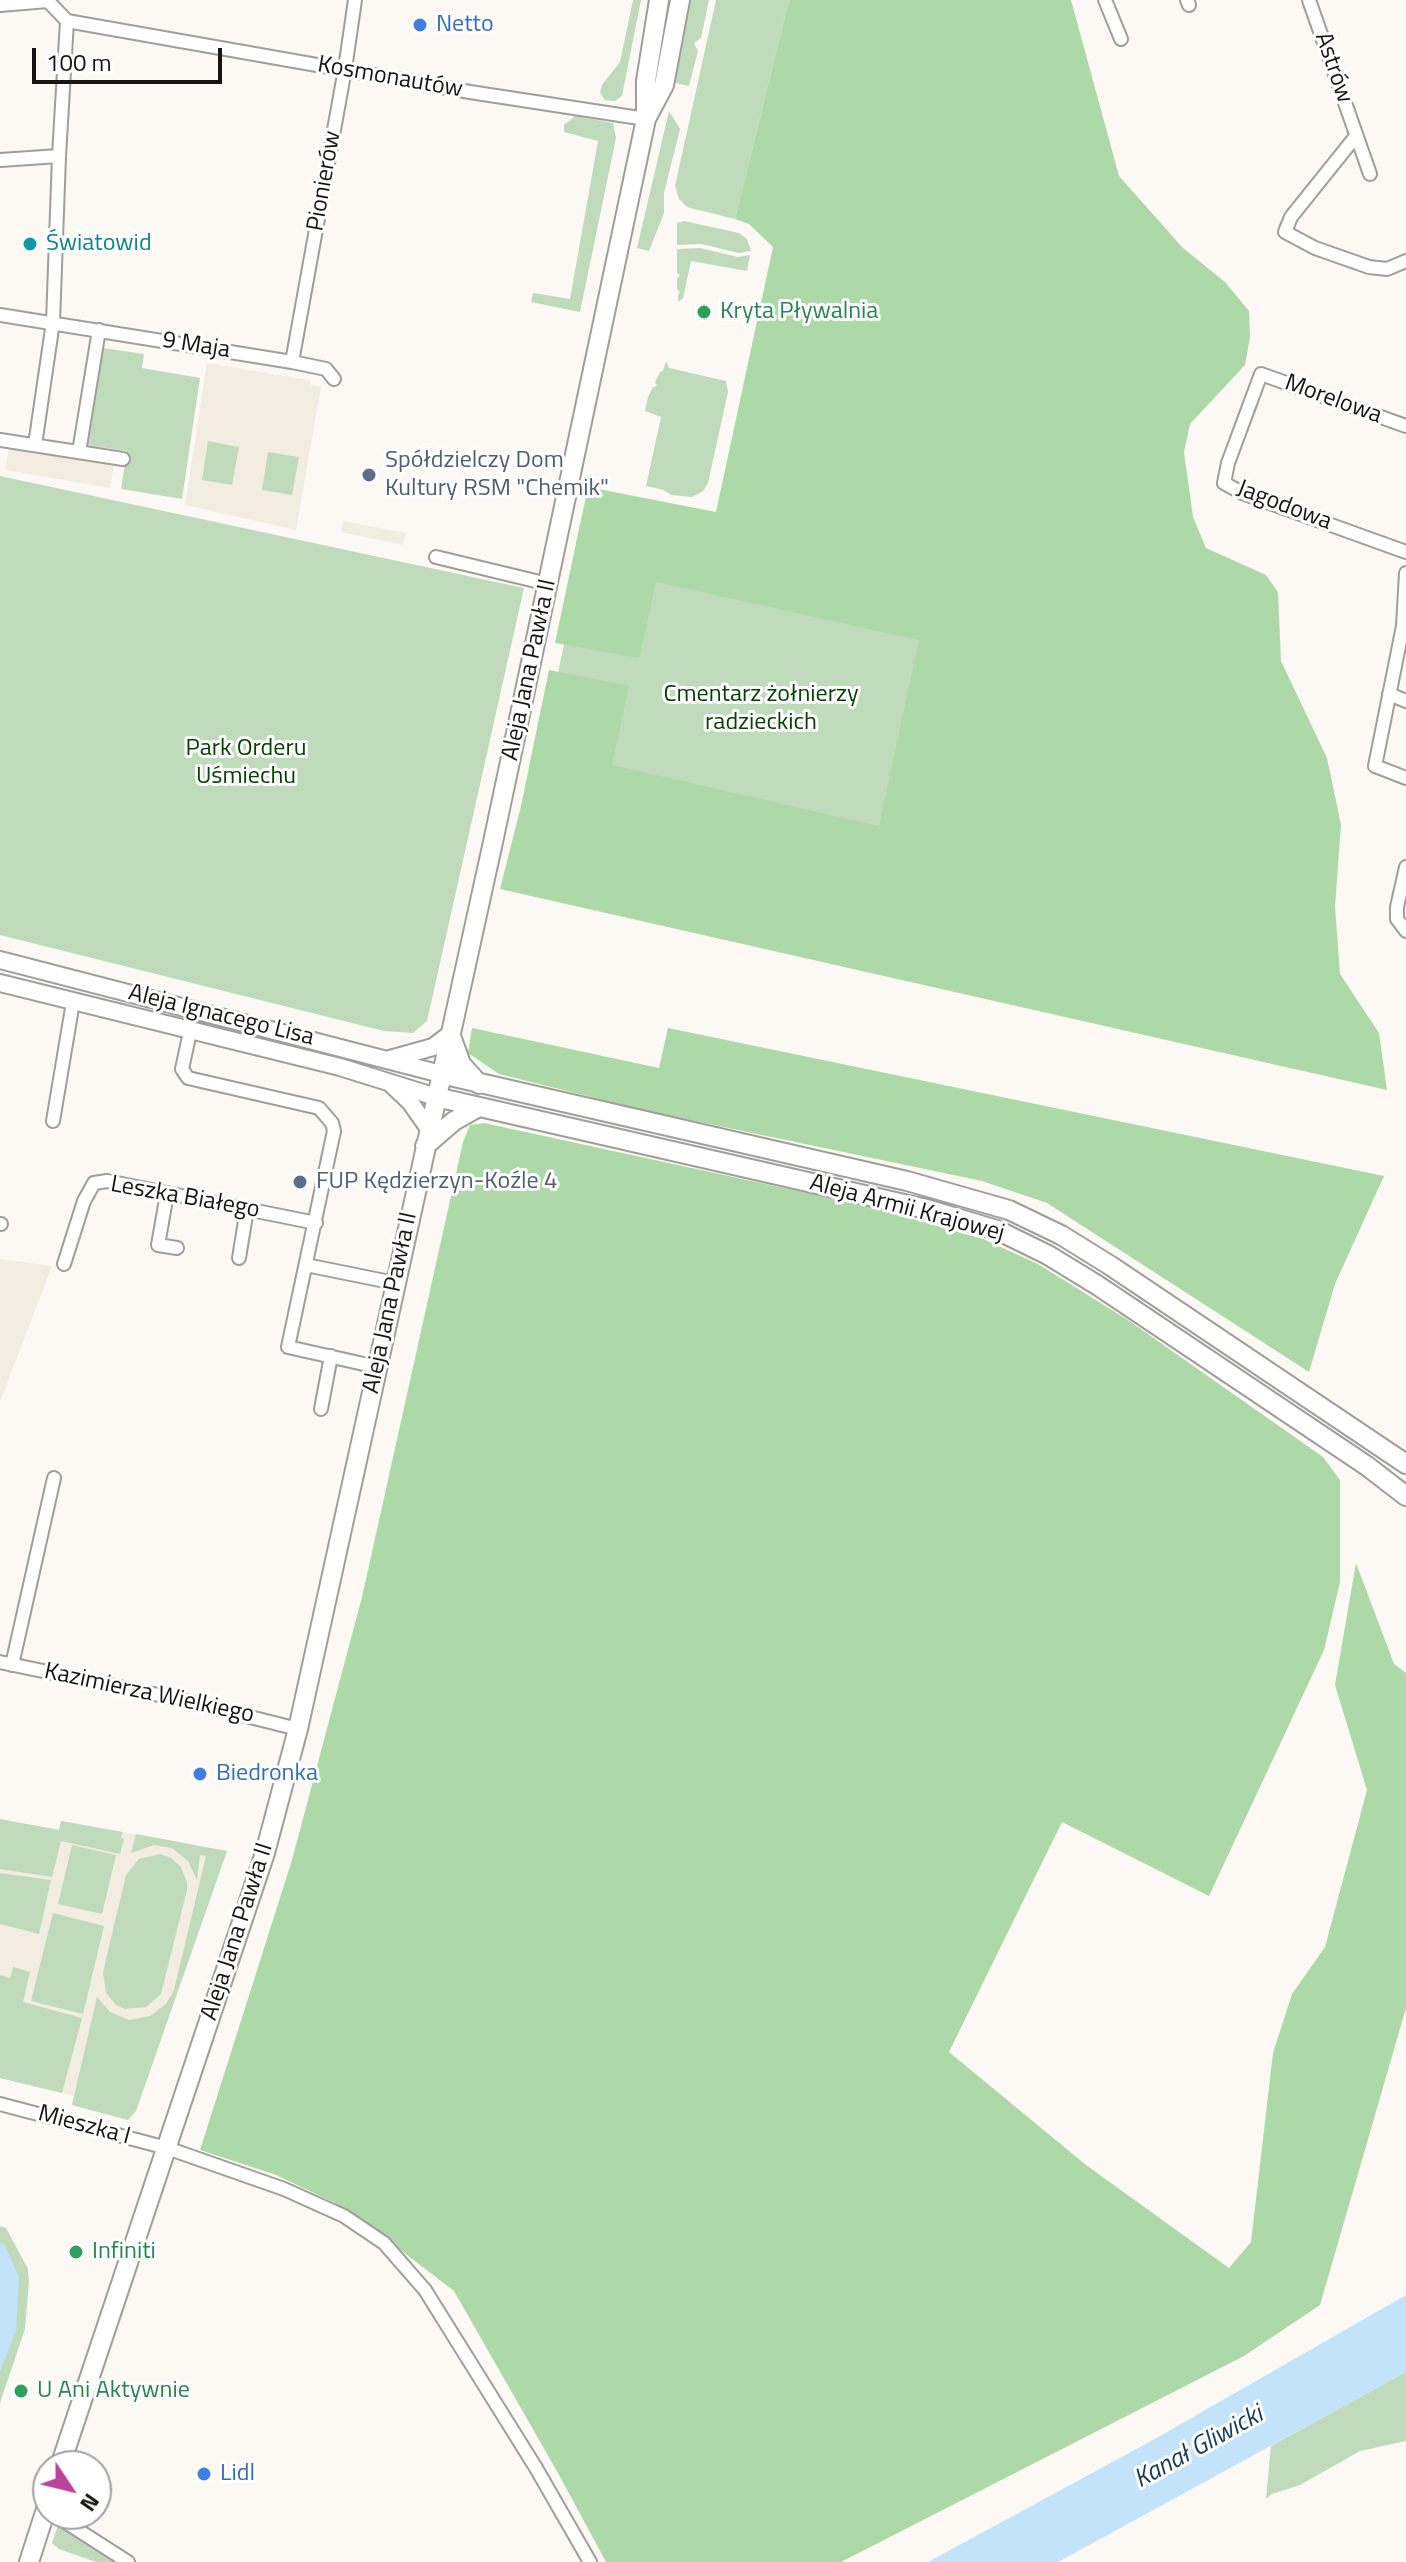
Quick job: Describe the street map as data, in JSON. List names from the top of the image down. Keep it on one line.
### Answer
{"streets":{"main road":["Aleja Jana Pawła II","Aleja Armii Krajowej"],"street":["Astrów","Kosmonautów","Pionierów","9 Maja","Morelowa","Jagodowa","Aleja Ignacego Lisa","Leszka Białego","Kazimierza Wielkiego","Mieszka I"]},"crossings":[["Kosmonautów","Pionierów"],["Kosmonautów","Aleja Jana Pawła II"],["Pionierów","9 Maja"],["Morelowa","Jagodowa"],["Aleja Jana Pawła II","Aleja Ignacego Lisa"],["Aleja Jana Pawła II","Aleja Armii Krajowej"],["Aleja Jana Pawła II","Kazimierza Wielkiego"],["Aleja Jana Pawła II","Mieszka I"],["Aleja Ignacego Lisa","Aleja Armii Krajowej"]],"water":["Kanał Gliwicki"],"parks":["Cmentarz żołnierzy radzieckich","Park Orderu Uśmiechu"],"places":["Netto","Światowid","Kryta Pływalnia","Spółdzielczy Dom Kultury RSM \"Chemik\"","FUP Kędzierzyn-Koźle 4","Biedronka","Infiniti","U Ani Aktywnie","Lidl"],"scale_bar":"100 m","north":"bottom right"}
